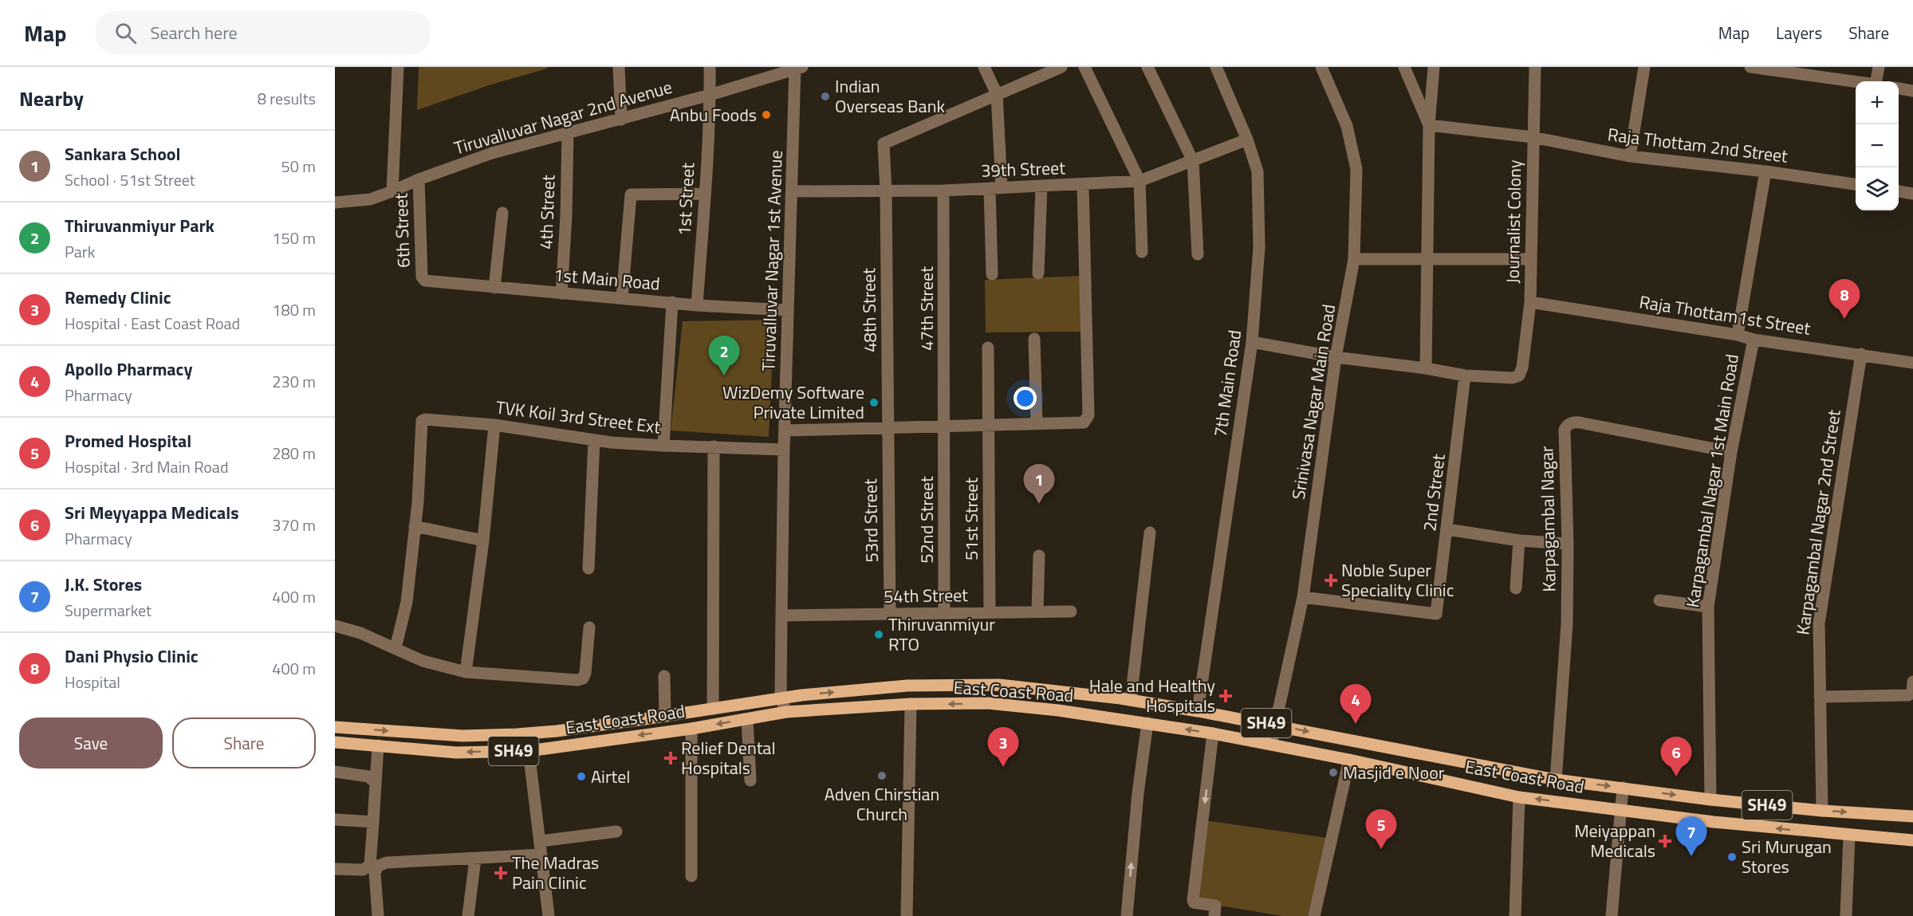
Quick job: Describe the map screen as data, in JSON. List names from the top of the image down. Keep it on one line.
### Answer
{"streets":{"main road":["East Coast Road","SH49"],"street":["Tiruvalluvar Nagar 2nd Avenue","Raja Thottam 2nd Street","39th Street","1st Street","4th Street","Journalist Colony","6th Street","Tiruvalluvar Nagar 1st Avenue","1st Main Road","47th Street","48th Street","Raja Thottam1st Street","7th Main Road","Srinivasa Nagar Main Road","TVK Koil 3rd Street Ext","Karpagambal Nagar 1st Main Road","2nd Street","51st Street","Karpagambal Nagar","52nd Street","53rd Street","Karpagambal Nagar 2nd Street","54th Street"]},"crossings":[["Tiruvalluvar Nagar 2nd Avenue","1st Street"],["Tiruvalluvar Nagar 2nd Avenue","4th Street"],["Tiruvalluvar Nagar 2nd Avenue","6th Street"],["Tiruvalluvar Nagar 2nd Avenue","Tiruvalluvar Nagar 1st Avenue"],["Raja Thottam 2nd Street","Journalist Colony"],["39th Street","Tiruvalluvar Nagar 1st Avenue"],["39th Street","47th Street"],["39th Street","48th Street"],["39th Street","7th Main Road"],["1st Street","1st Main Road"],["4th Street","1st Main Road"],["Journalist Colony","Raja Thottam1st Street"],["Journalist Colony","2nd Street"],["6th Street","1st Main Road"],["Tiruvalluvar Nagar 1st Avenue","1st Main Road"],["Tiruvalluvar Nagar 1st Avenue","TVK Koil 3rd Street Ext"],["Tiruvalluvar Nagar 1st Avenue","54th Street"],["Tiruvalluvar Nagar 1st Avenue","East Coast Road"],["47th Street","52nd Street"],["48th Street","53rd Street"],["Raja Thottam1st Street","Karpagambal Nagar 1st Main Road"],["Raja Thottam1st Street","Karpagambal Nagar 2nd Street"],["7th Main Road","East Coast Road"],["Srinivasa Nagar Main Road","2nd Street"],["Srinivasa Nagar Main Road","East Coast Road"],["Karpagambal Nagar 1st Main Road","Karpagambal Nagar"],["Karpagambal Nagar 1st Main Road","East Coast Road"],["51st Street","54th Street"],["Karpagambal Nagar","East Coast Road"],["52nd Street","54th Street"],["53rd Street","54th Street"],["Karpagambal Nagar 2nd Street","East Coast Road"]],"places":{"other":["Indian Overseas Bank","Anbu Foods","WizDemy Software Private Limited","Thiruvanmiyur RTO","Masjid e Noor","Adven Chirstian Church","Airtel","Sri Murugan Stores"],"health":["Noble Super Speciality Clinic","Hale and Healthy Hospitals","Relief Dental Hospitals","Meiyappan Medicals","The Madras Pain Clinic"]},"page":{"header":"Map","search":"Search here","nav":["Map","Layers","Share"],"heading":["Nearby","8 results"],"map_buttons":["+","−"],"list":[{"mark":"1","name":"Sankara School","note":"School · 51st Street","value":"50 m"},{"mark":"2","name":"Thiruvanmiyur Park","note":"Park","value":"150 m"},{"mark":"3","name":"Remedy Clinic","note":"Hospital · East Coast Road","value":"180 m"},{"mark":"4","name":"Apollo Pharmacy","note":"Pharmacy","value":"230 m"},{"mark":"5","name":"Promed Hospital","note":"Hospital · 3rd Main Road","value":"280 m"},{"mark":"6","name":"Sri Meyyappa Medicals","note":"Pharmacy","value":"370 m"},{"mark":"7","name":"J.K. Stores","note":"Supermarket","value":"400 m"},{"mark":"8","name":"Dani Physio Clinic","note":"Hospital","value":"400 m"}],"pins":["8","2","1","4","3","6","5","7"],"buttons":["Save","Share"]}}
